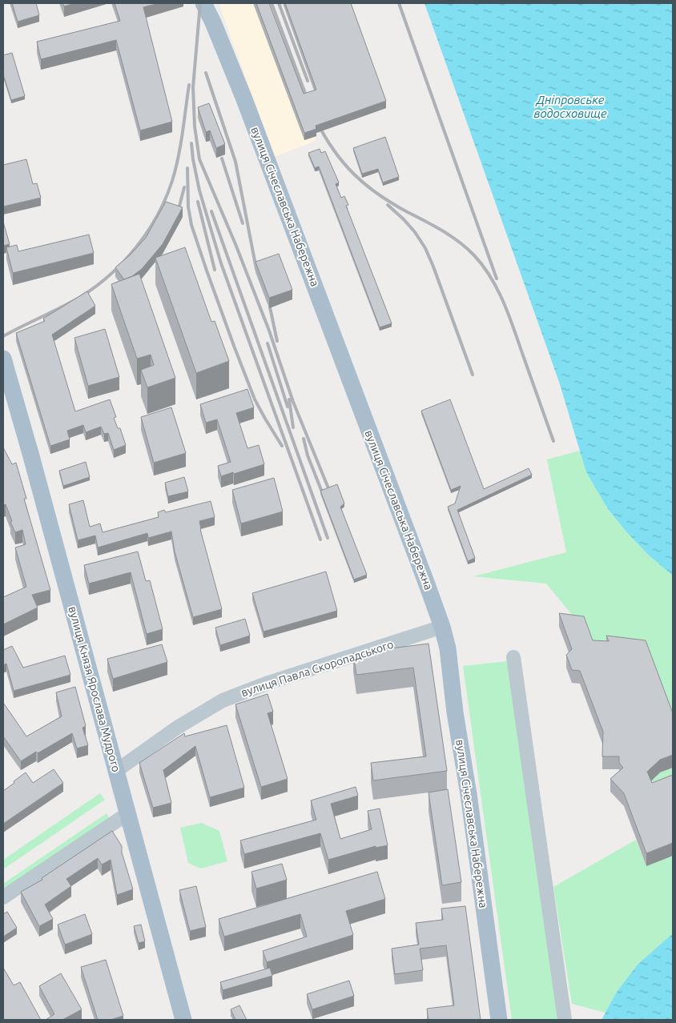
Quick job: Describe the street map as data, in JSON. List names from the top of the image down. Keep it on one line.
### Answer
{"streets":{"main road":["вулиця Січеславська Набережна","вулиця Князя Ярослава Мудрого"],"street":["вулиця Павла Скоропадського"]},"crossings":[["вулиця Січеславська Набережна","вулиця Павла Скоропадського"],["вулиця Павла Скоропадського","вулиця Князя Ярослава Мудрого"]],"water":["Дніпровське водосховище"]}
